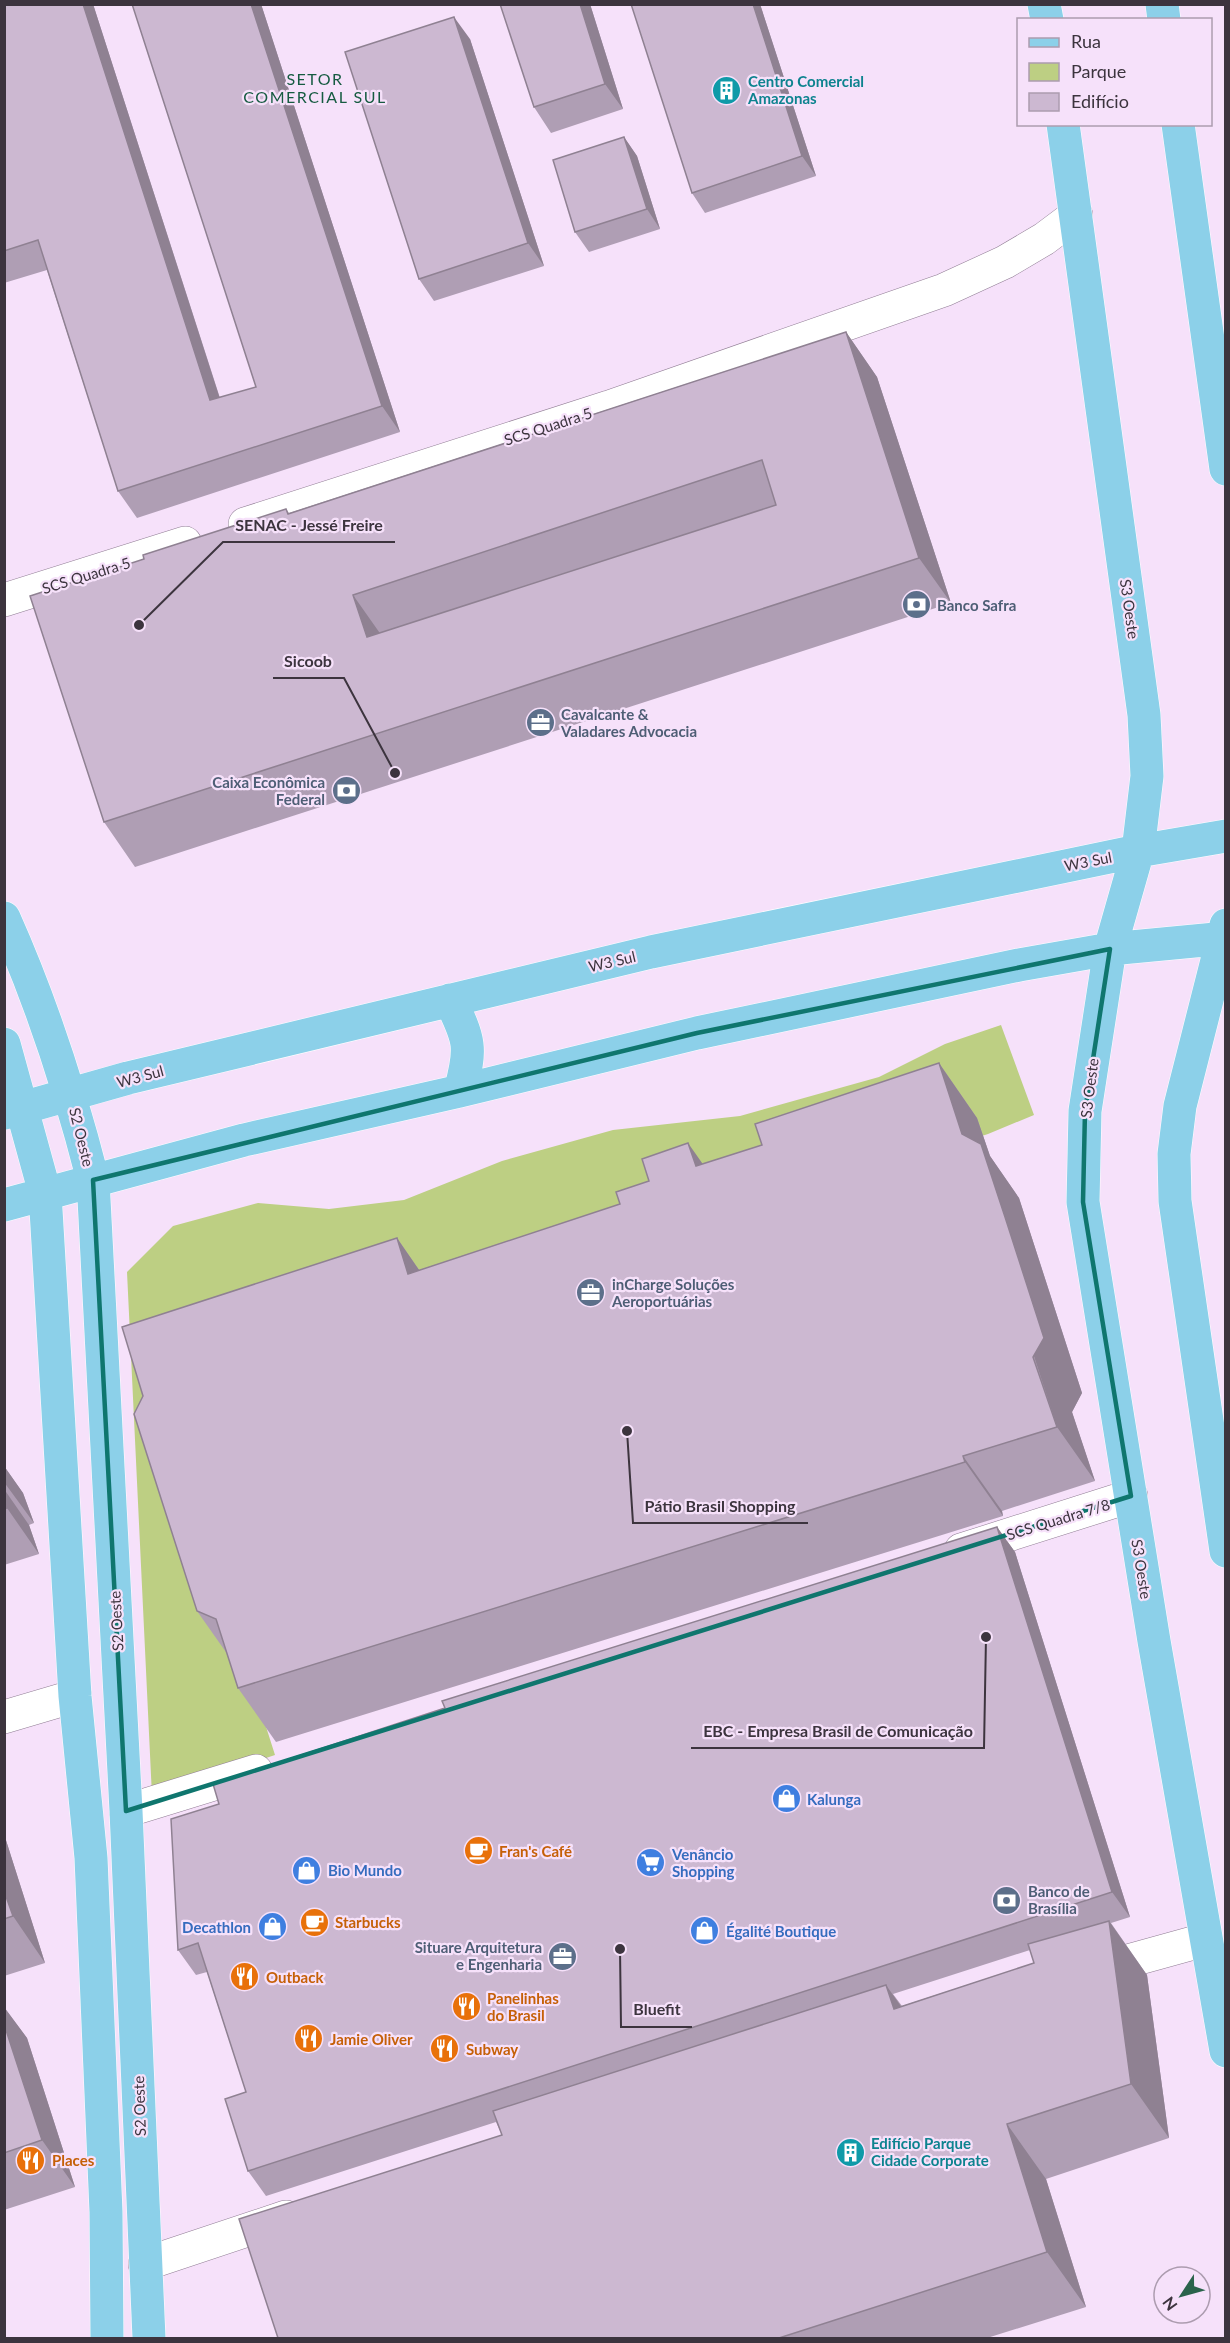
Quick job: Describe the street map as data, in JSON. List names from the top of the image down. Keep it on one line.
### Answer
{"streets":{"main road":["S3 Oeste","W3 Sul","S2 Oeste"],"street":["SCS Quadra 5","SCS Quadra 7/8"]},"crossings":[["SCS Quadra 5","S3 Oeste"],["S3 Oeste","W3 Sul"],["S3 Oeste","SCS Quadra 7/8"],["W3 Sul","S2 Oeste"]],"districts":["SETOR COMERCIAL SUL"],"places":{"building":["Centro Comercial Amazonas","Edifício Parque Cidade Corporate"],"bank":["Banco Safra","Caixa Econômica Federal","Banco de Brasília"],"other":["SENAC - Jessé Freire","Sicoob","Pátio Brasil Shopping","EBC - Empresa Brasil de Comunicação","Bluefit"],"office":["Cavalcante & Valadares Advocacia","inCharge Soluções Aeroportuárias","Situare Arquitetura e Engenharia"],"shop":["Kalunga","Bio Mundo","Decathlon","Égalité Boutique"],"cafe":["Fran's Café","Starbucks"],"supermarket":["Venâncio Shopping"],"restaurant":["Outback","Panelinhas do Brasil","Jamie Oliver","Subway","Places"]},"legend":["Rua","Parque","Edifício"],"north":"bottom left"}
